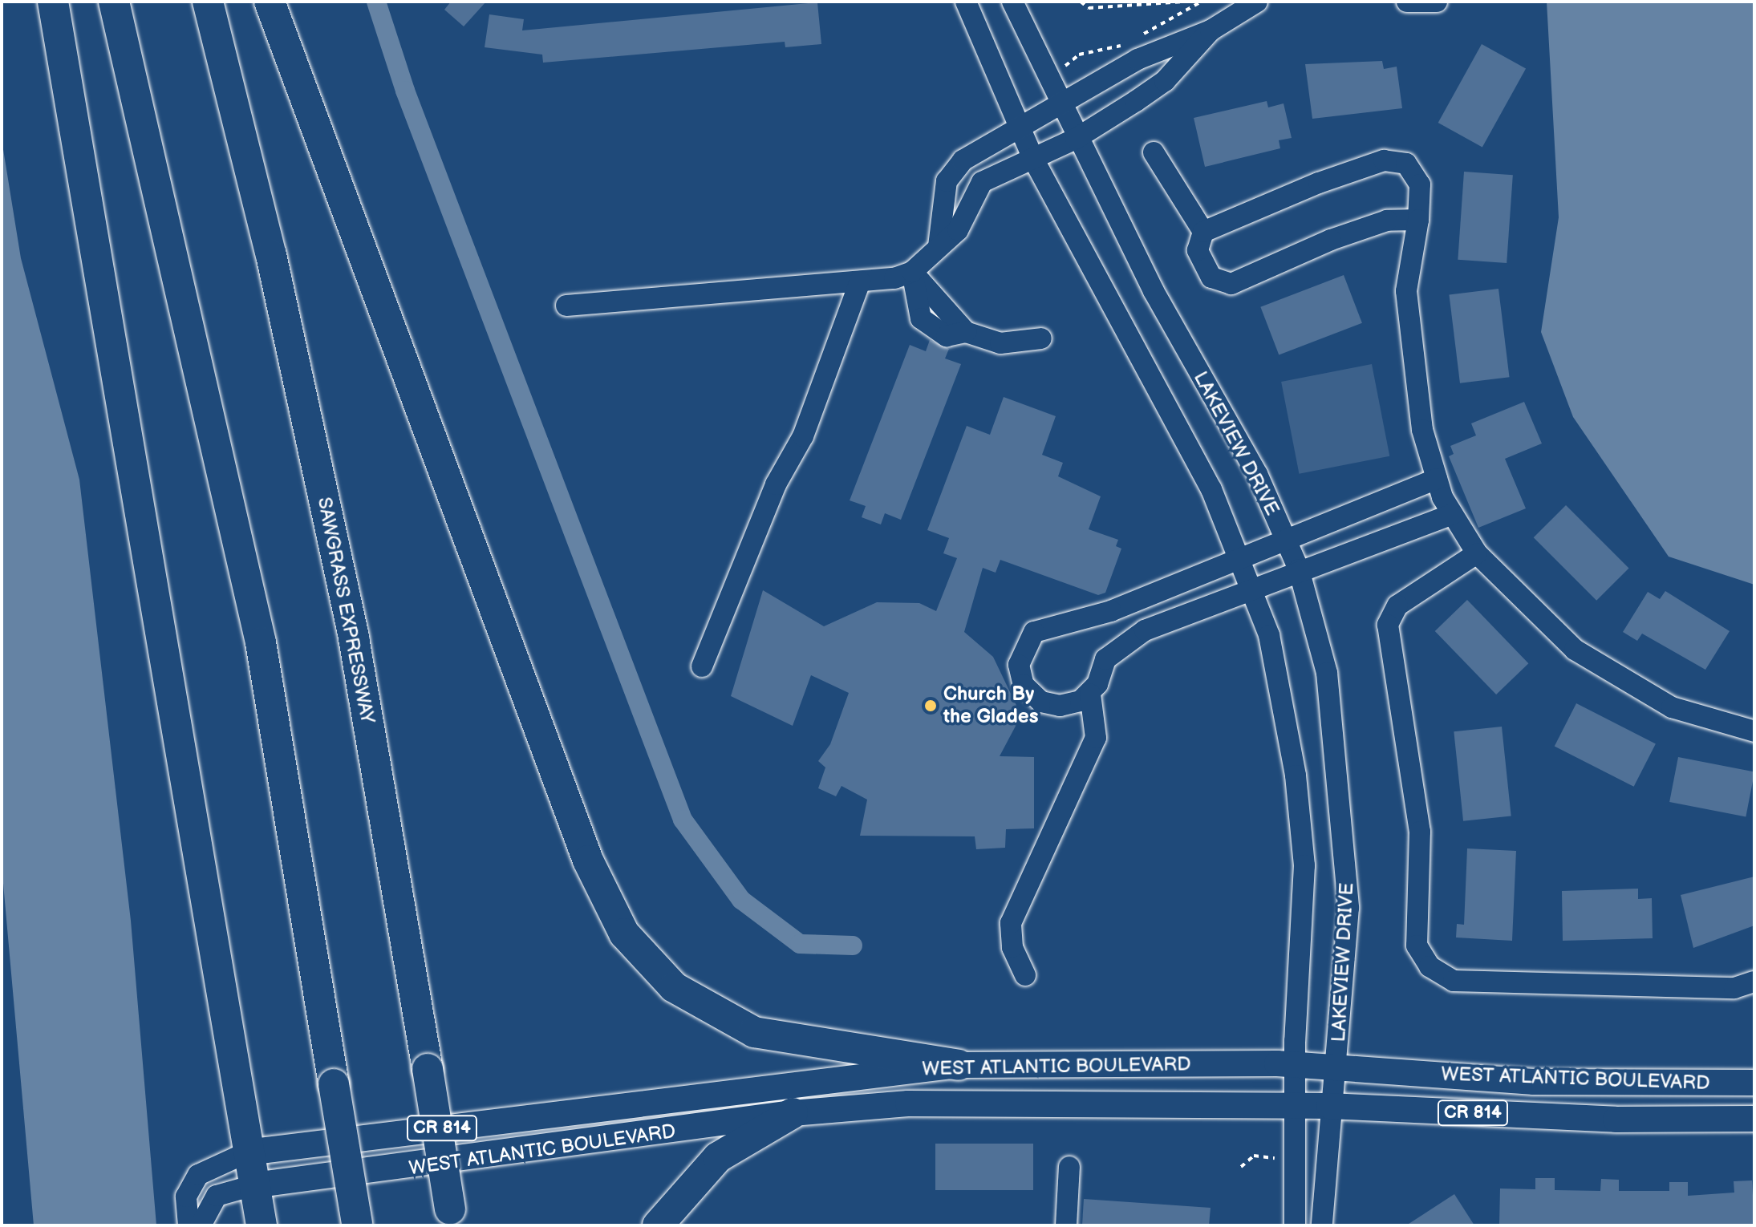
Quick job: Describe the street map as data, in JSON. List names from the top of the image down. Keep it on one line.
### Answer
{"streets":{"highway":["SAWGRASS EXPRESSWAY"],"main road":["WEST ATLANTIC BOULEVARD","CR 814"],"street":["LAKEVIEW DRIVE"]},"crossings":[["LAKEVIEW DRIVE","WEST ATLANTIC BOULEVARD"]],"places":["Church By the Glades"]}
